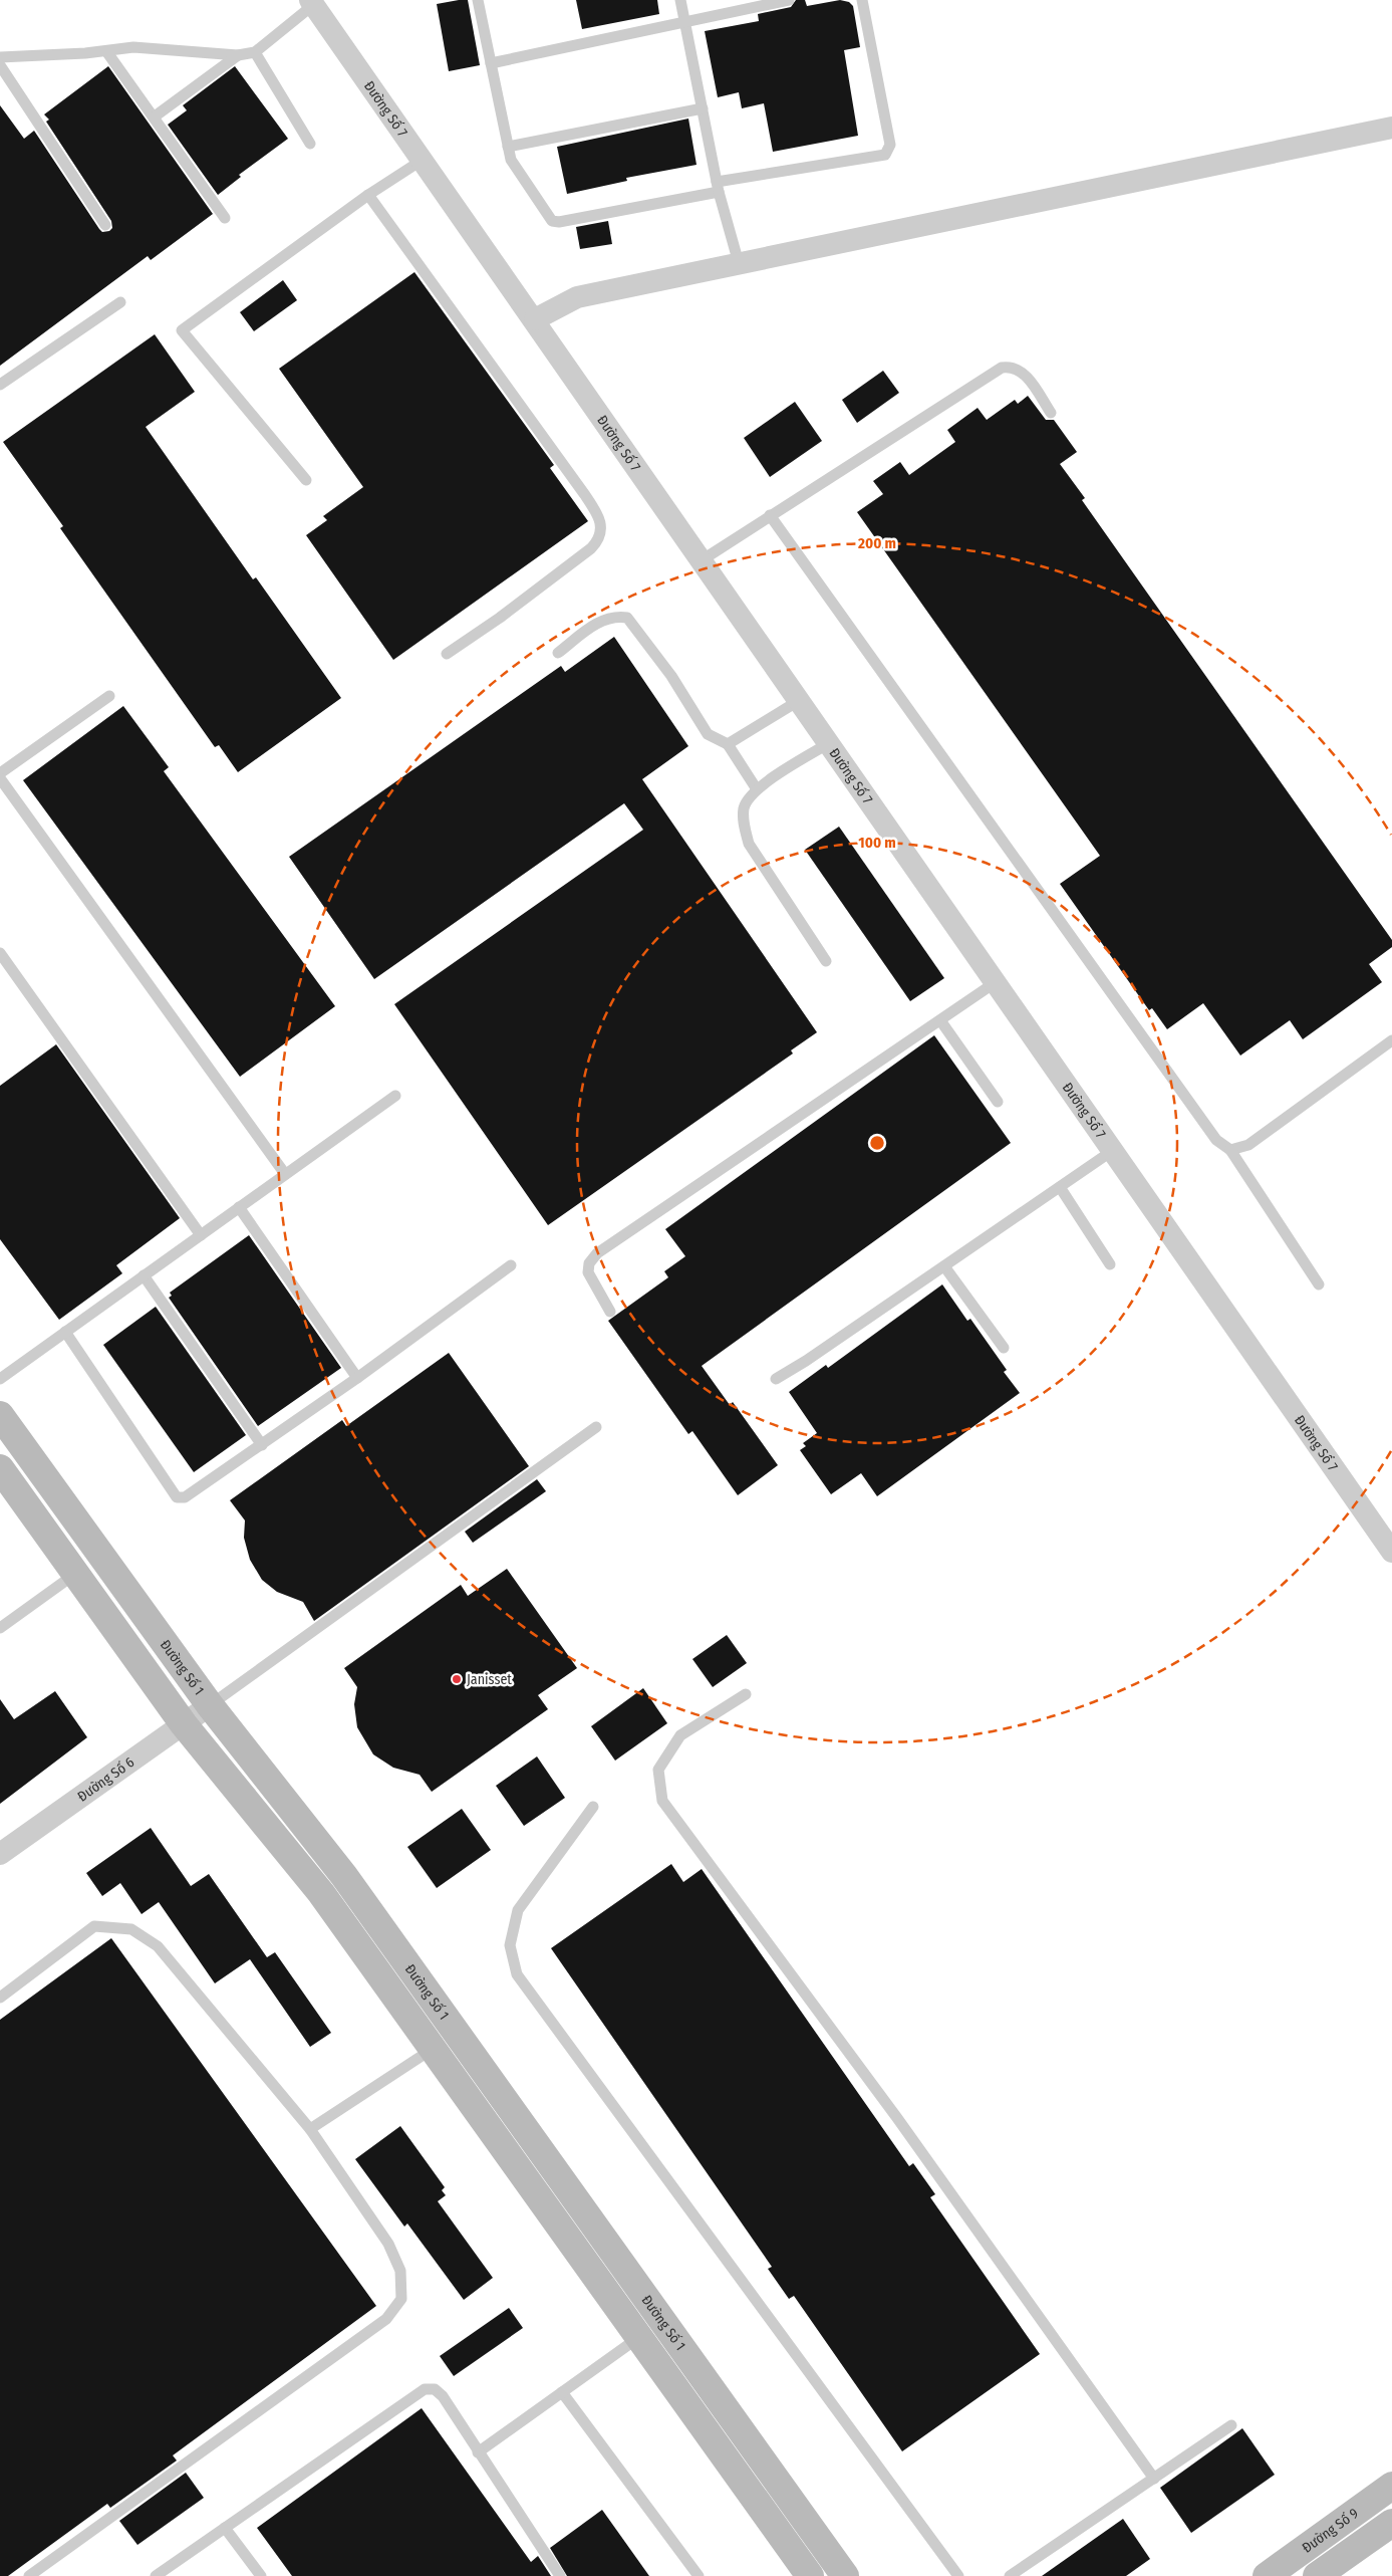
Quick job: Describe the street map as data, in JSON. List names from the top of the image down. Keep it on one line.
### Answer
{"streets":{"street":["Đường Số 7","Đường Số 1","Đường Số 6","Đường Số 9"]},"crossings":[["Đường Số 1","Đường Số 6"]],"places":["Janisset"],"rings":["200 m","100 m"]}
